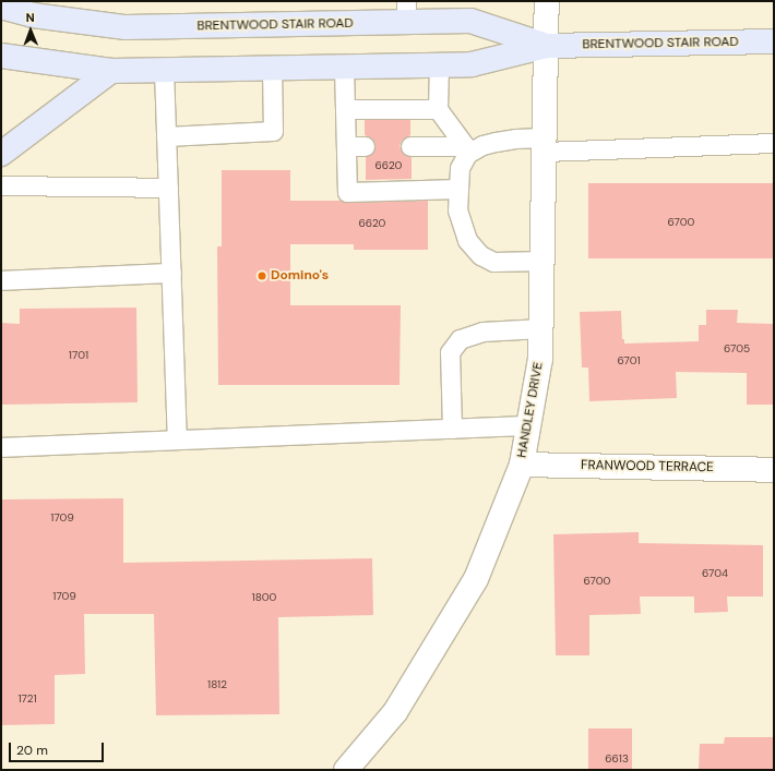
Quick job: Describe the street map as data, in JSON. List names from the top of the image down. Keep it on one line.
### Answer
{"streets":{"main road":["BRENTWOOD STAIR ROAD"],"street":["HANDLEY DRIVE","FRANWOOD TERRACE"]},"crossings":[["BRENTWOOD STAIR ROAD","HANDLEY DRIVE"],["HANDLEY DRIVE","FRANWOOD TERRACE"]],"places":["Domino's"],"house_numbers":["6620","6700","6620","6705","1701","6701","1709","6704","6700","1709","1800","1812","1721","6613"],"scale_bar":"20 m","north":"top"}
